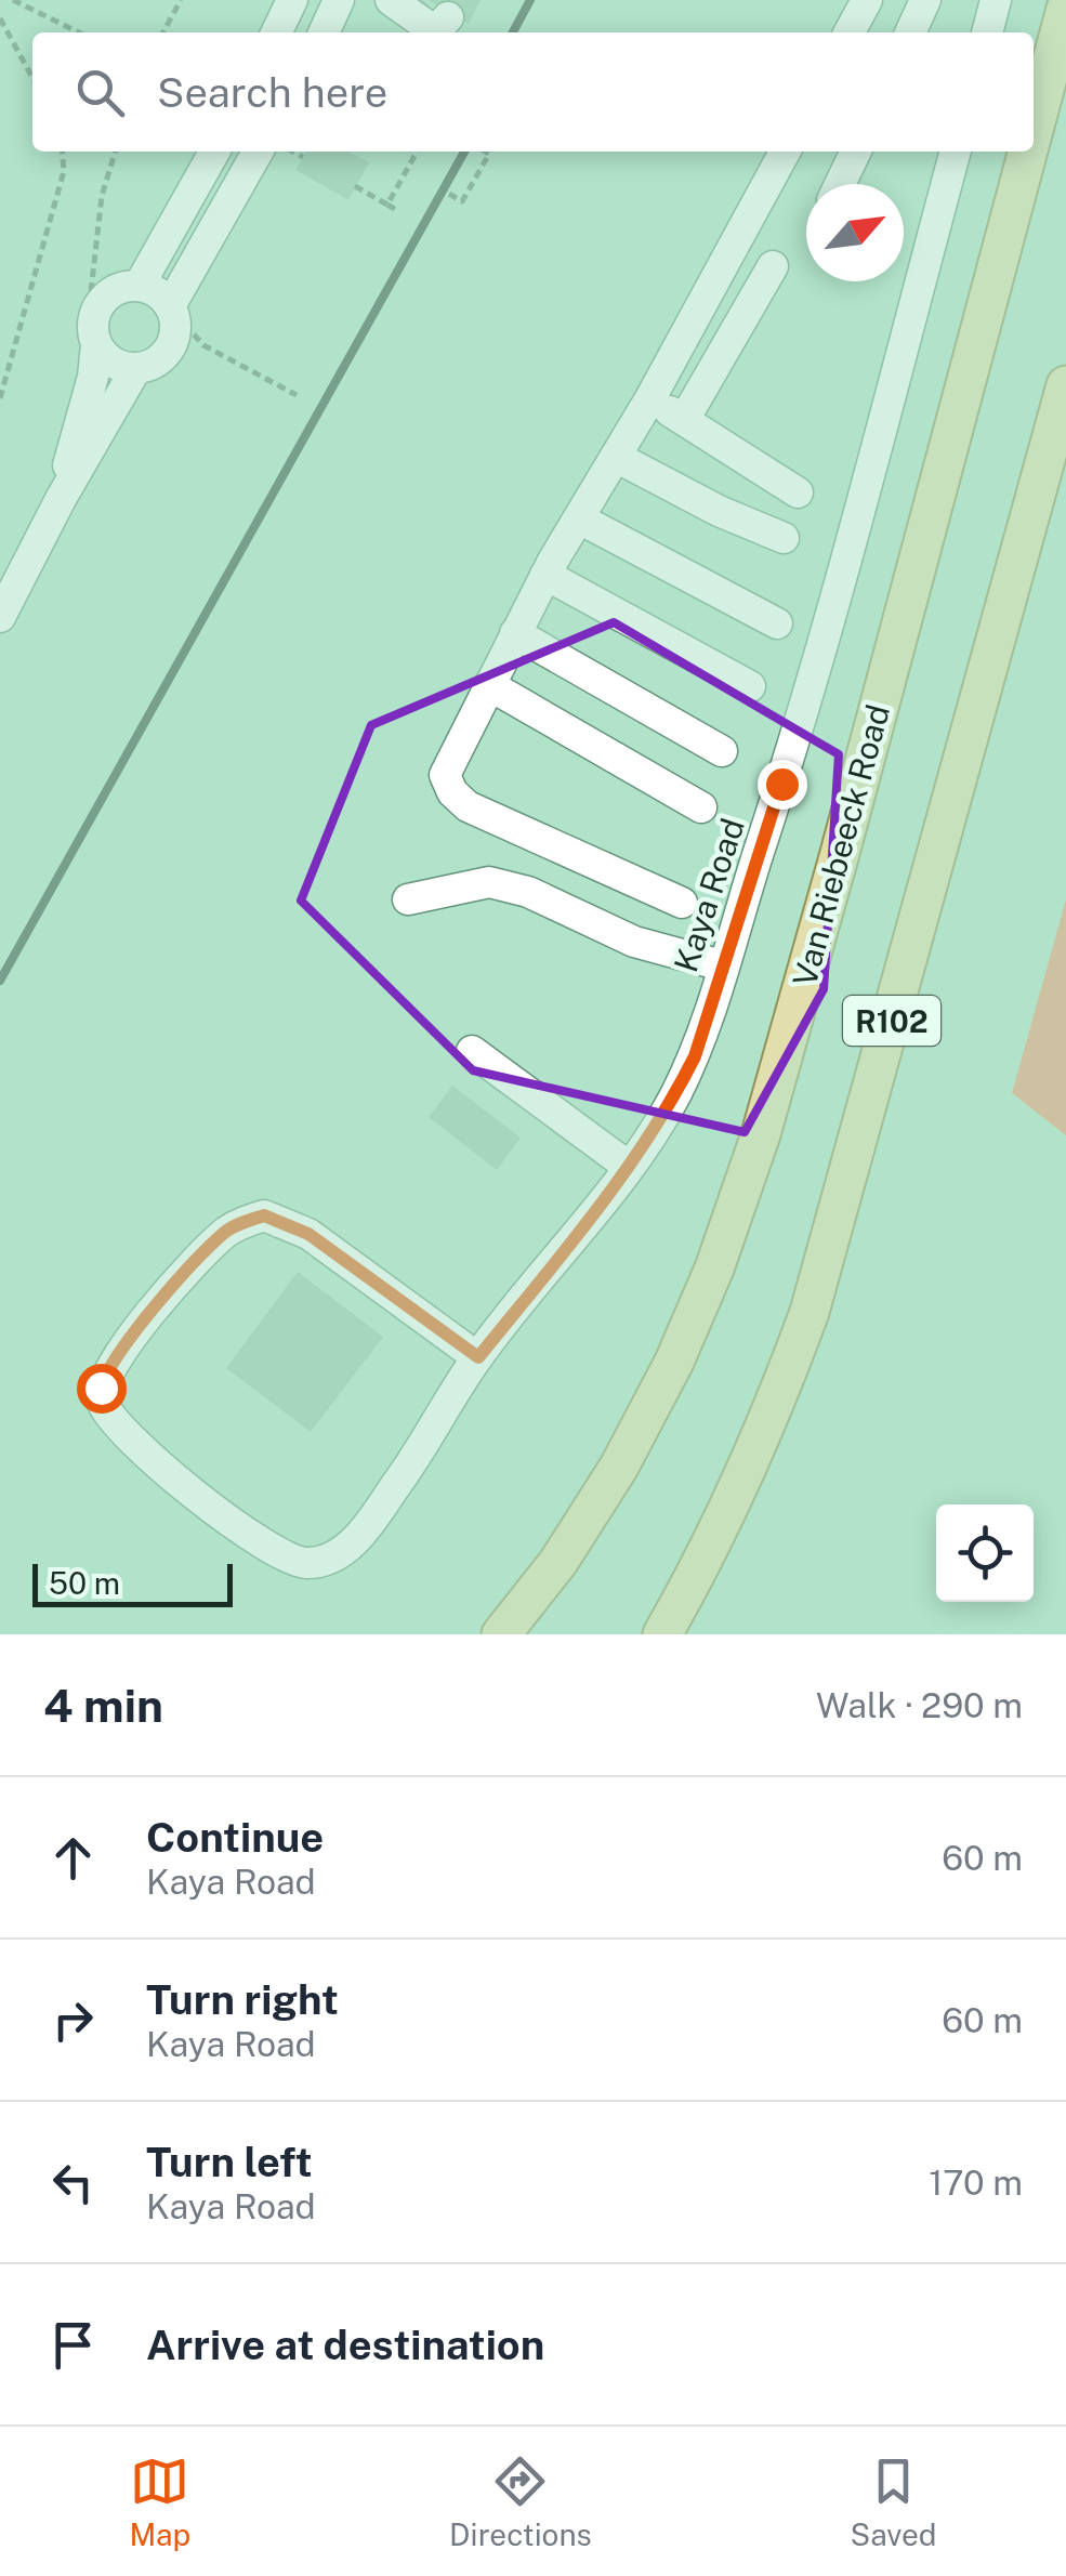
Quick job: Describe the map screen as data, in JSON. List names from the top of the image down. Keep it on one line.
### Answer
{"streets":{"main road":["Van Riebeeck Road","R102"],"street":["Kaya Road"]},"scale_bar":"50 m","north":"top right","page":{"search":"Search here","scale":"50 m","heading":["4 min","Walk · 290 m"],"list":[["Continue","Kaya Road","60 m"],["Turn right","Kaya Road","60 m"],["Turn left","Kaya Road","170 m"],"Arrive at destination"],"nav":["Map","Directions","Saved"]}}
